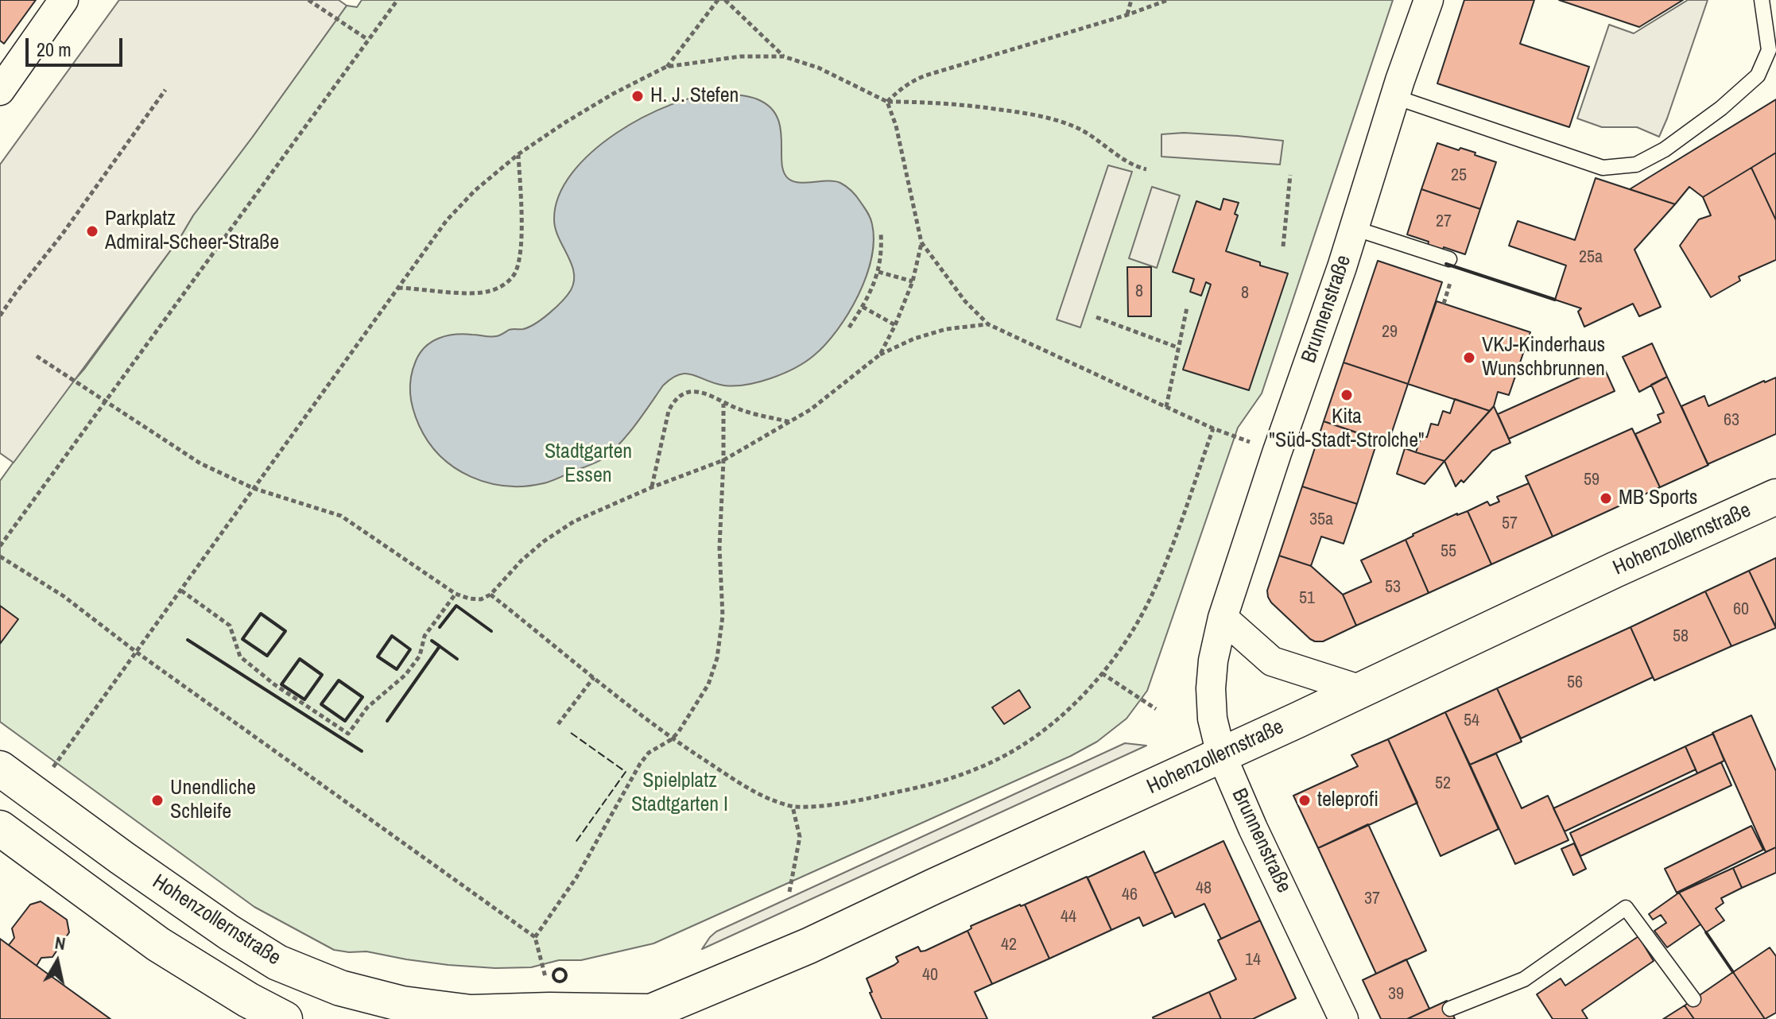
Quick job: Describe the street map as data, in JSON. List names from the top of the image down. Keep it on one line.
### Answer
{"streets":{"main road":["Hohenzollernstraße"],"street":["Brunnenstraße"]},"crossings":[["Brunnenstraße","Hohenzollernstraße"]],"parks":["Stadtgarten Essen","Spielplatz Stadtgarten I"],"places":["H. J. Stefen","Parkplatz Admiral-Scheer-Straße","VKJ-Kinderhaus Wunschbrunnen","Kita \"Süd-Stadt-Strolche\"","MB Sports","Unendliche Schleife","teleprofi"],"house_numbers":["25","27","25a","8","8","29","63","59","35a","57","55","53","51","60","58","56","54","52","48","46","37","44","42","14","40","39"],"scale_bar":"20 m","north":"top"}
